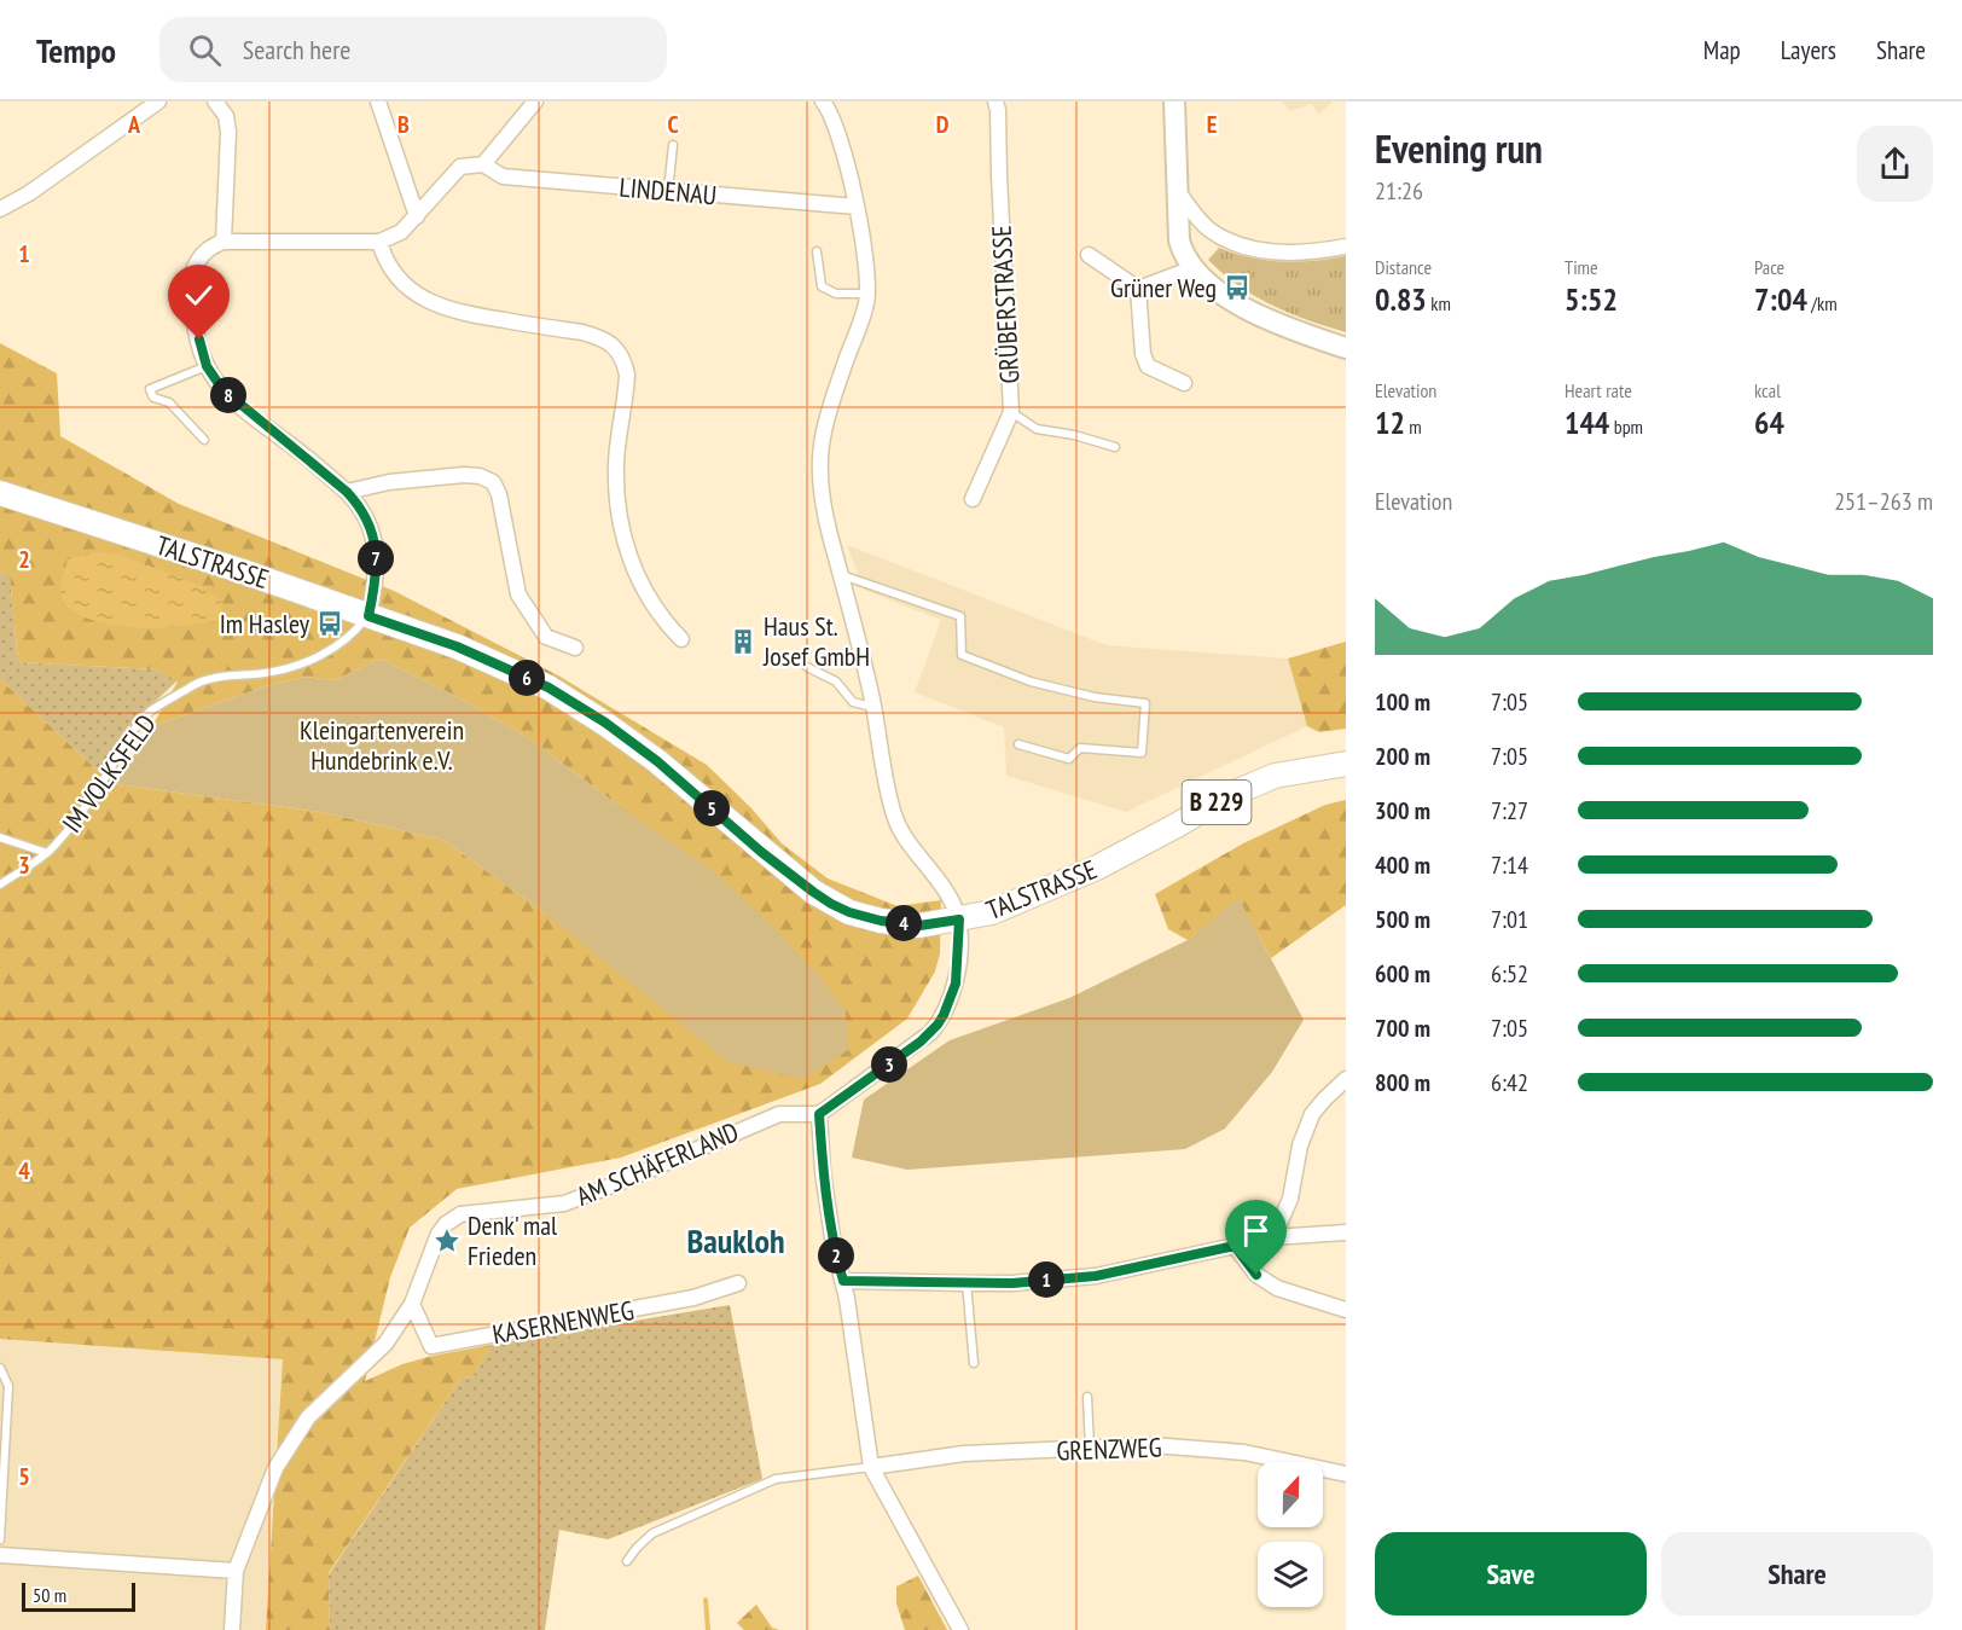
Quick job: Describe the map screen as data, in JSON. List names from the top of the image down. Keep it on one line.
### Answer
{"streets":{"main road":["TALSTRASSE","B 229"],"street":["LINDENAU","GRÜBERSTRASSE","AM SCHÄFERLAND","KASERNENWEG","GRENZWEG"],"lane":["IM VOLKSFELD"]},"crossings":[["TALSTRASSE","IM VOLKSFELD"],["AM SCHÄFERLAND","KASERNENWEG"]],"districts":["Baukloh"],"parks":["Kleingartenverein Hundebrink e.V."],"places":{"bus stop":["Grüner Weg","Im Hasley"],"building":["Haus St. Josef GmbH"],"place":["Denk' mal Frieden"]},"scale_bar":"50 m","north":"top","page":{"header":"Tempo","search":"Search here","nav":["Map","Layers","Share"],"heading":["Evening run","21:26"],"stats":[["Distance","0.83 km"],["Time","5:52"],["Pace","7:04 /km"],["Elevation","12 m"],["Heart rate","144 bpm"],["kcal","64"]],"pins":["8","7","6","5","4","3","2","1"],"chart":["Elevation","251–263 m"],"list":[{"name":"100 m","note":"7:05"},{"name":"200 m","note":"7:05"},{"name":"300 m","note":"7:27"},{"name":"400 m","note":"7:14"},{"name":"500 m","note":"7:01"},{"name":"600 m","note":"6:52"},{"name":"700 m","note":"7:05"},{"name":"800 m","note":"6:42"}],"buttons":["Save","Share"],"scale":"50 m"},"grid":{"columns":["A","B","C","D","E"],"rows":["1","2","3","4","5"]}}
